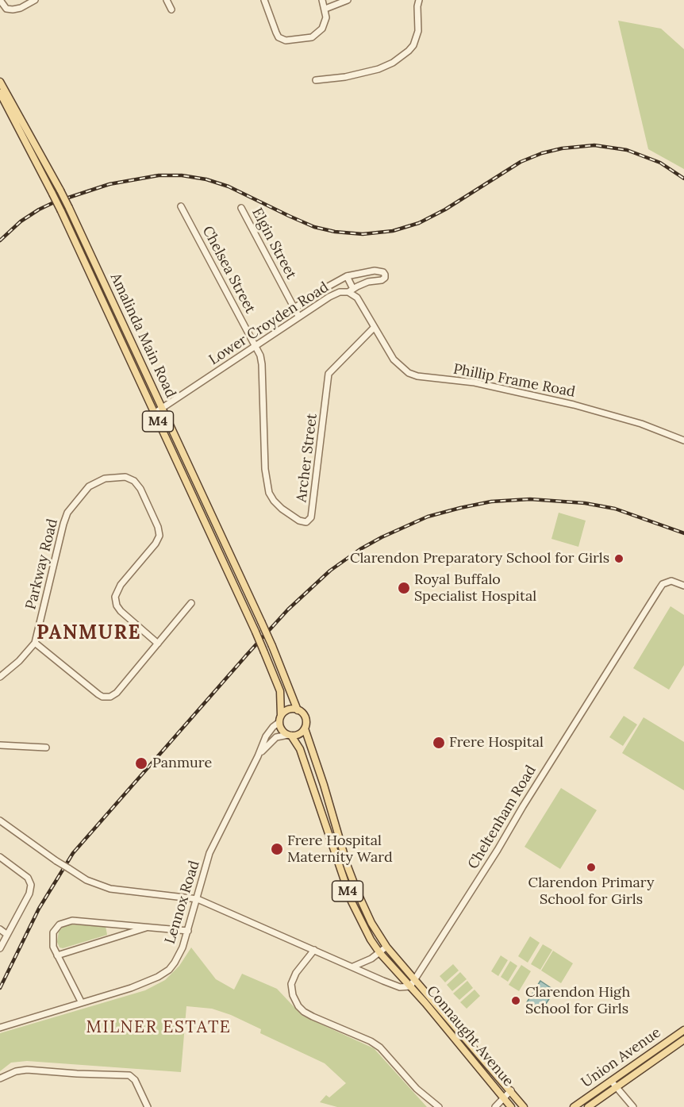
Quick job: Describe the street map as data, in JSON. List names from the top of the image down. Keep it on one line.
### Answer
{"streets":{"main road":["Amalinda Main Road","M4","Connaught Avenue","Union Avenue"],"street":["Elgin Street","Chelsea Street","Lower Croyden Road","Phillip Frame Road","Archer Street","Parkway Road","Cheltenham Road","Lennox Road"]},"crossings":[["Elgin Street","Lower Croyden Road"],["Chelsea Street","Lower Croyden Road"],["Chelsea Street","Archer Street"],["Lower Croyden Road","Amalinda Main Road"],["Lower Croyden Road","Phillip Frame Road"],["Lower Croyden Road","Archer Street"],["Amalinda Main Road","M4"],["Amalinda Main Road","Cheltenham Road"],["Amalinda Main Road","Lennox Road"],["Amalinda Main Road","Connaught Avenue"],["Phillip Frame Road","Archer Street"],["M4","Cheltenham Road"],["M4","Lennox Road"],["M4","Connaught Avenue"],["Cheltenham Road","Connaught Avenue"],["Lennox Road","Connaught Avenue"]],"districts":["PANMURE","MILNER ESTATE"],"places":["Clarendon Preparatory School for Girls","Royal Buffalo Specialist Hospital","Frere Hospital","Panmure","Frere Hospital Maternity Ward","Clarendon Primary School for Girls","Clarendon High School for Girls"]}
